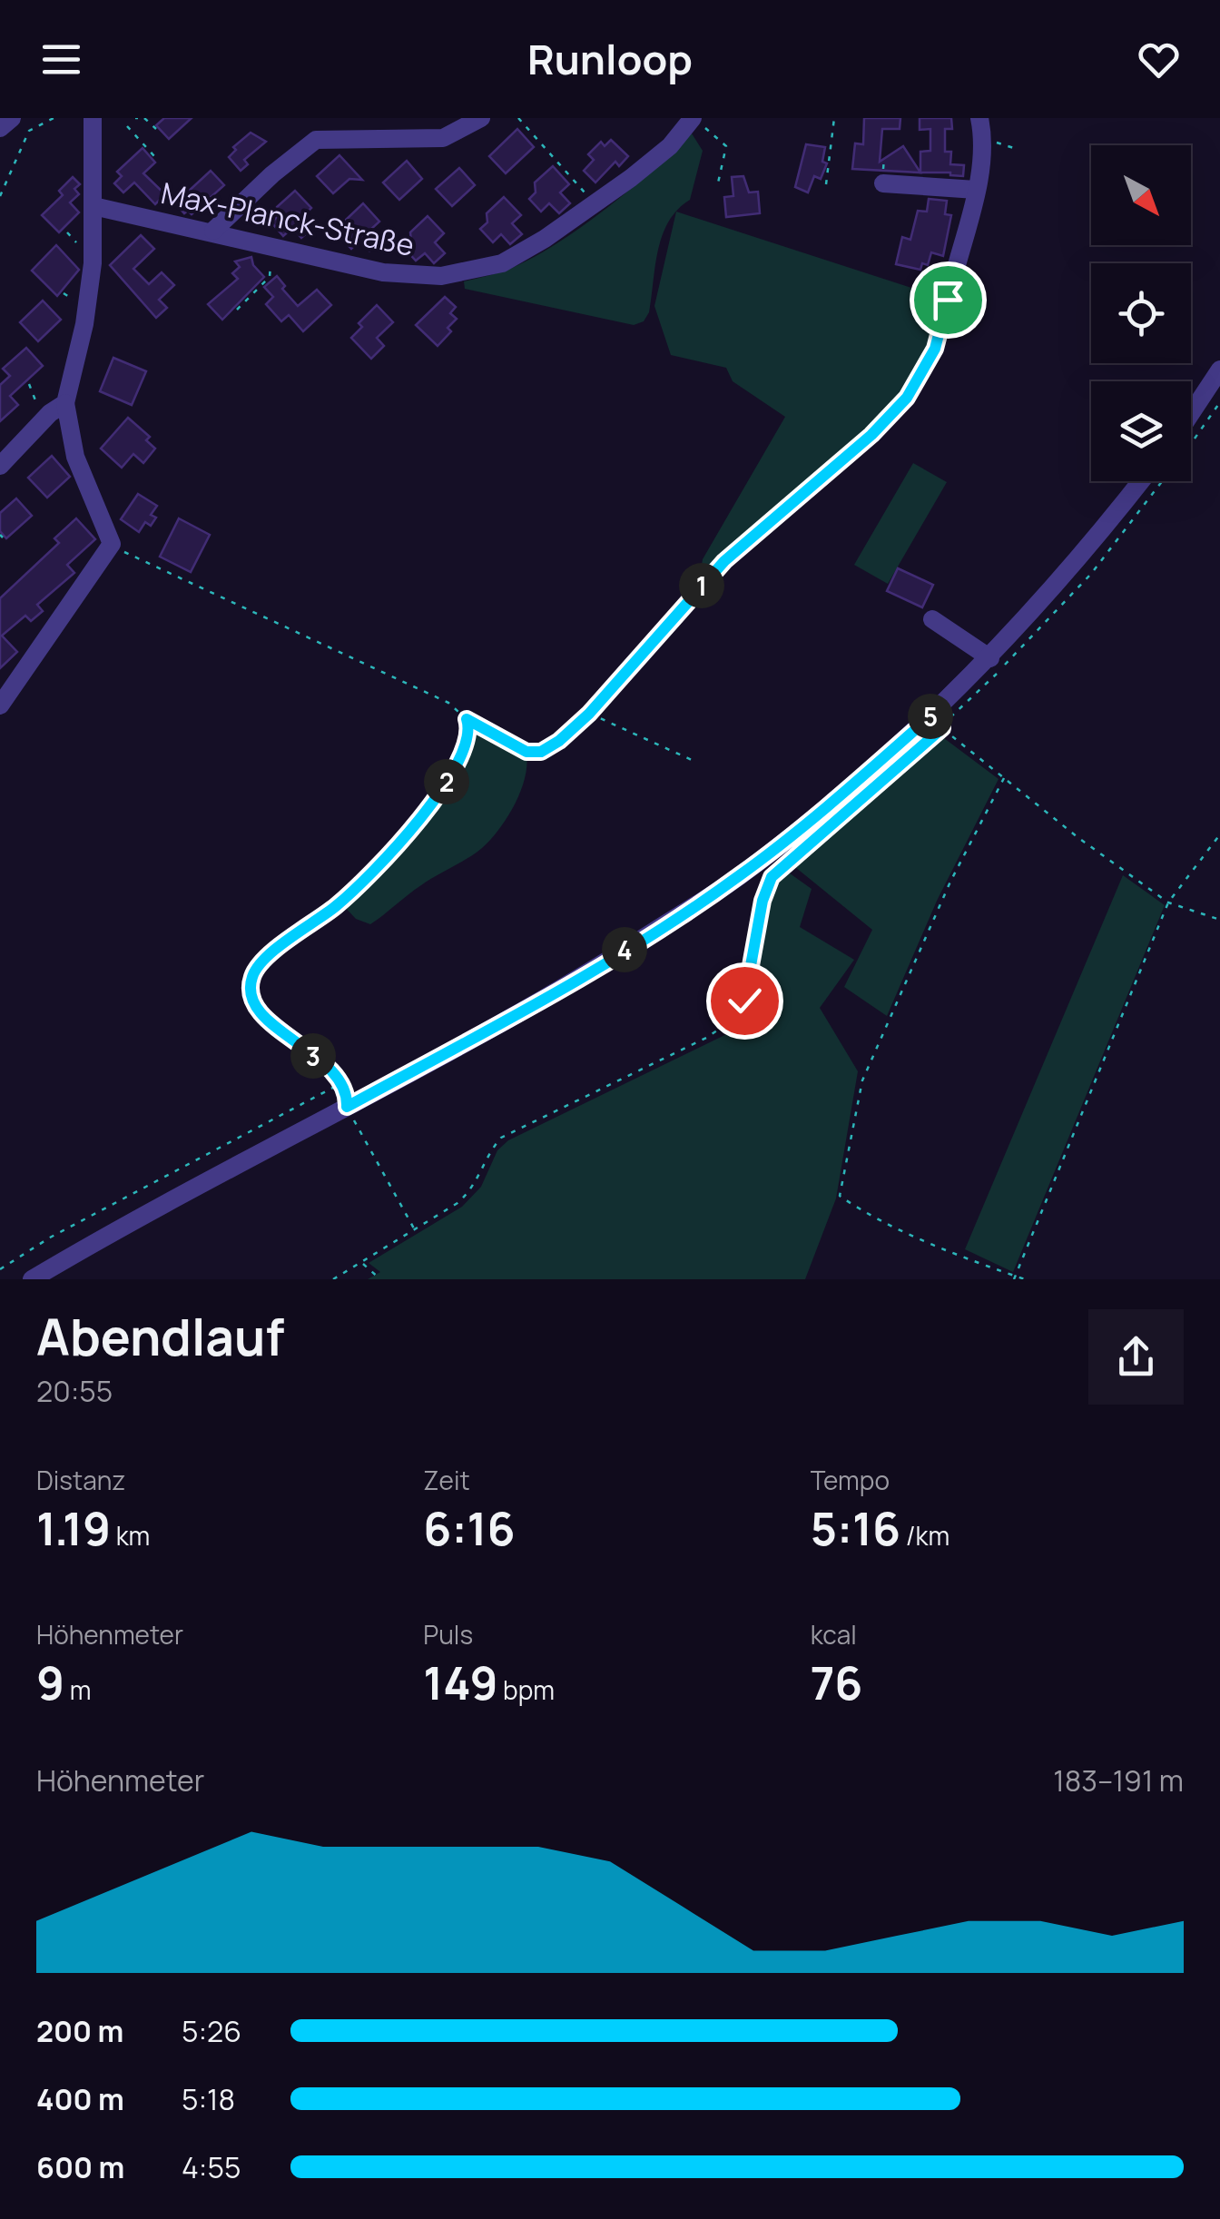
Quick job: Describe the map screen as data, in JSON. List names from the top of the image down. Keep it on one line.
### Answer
{"streets":{"street":["Max-Planck-Straße"]},"north":"bottom right","page":{"header":"Runloop","pins":["1","5","2","4","3"],"heading":["Abendlauf","20:55"],"stats":[["Distanz","1.19 km"],["Zeit","6:16"],["Tempo","5:16 /km"],["Höhenmeter","9 m"],["Puls","149 bpm"],["kcal","76"]],"chart":["Höhenmeter","183–191 m"],"list":[{"name":"200 m","note":"5:26"},{"name":"400 m","note":"5:18"},{"name":"600 m","note":"4:55"}]}}
